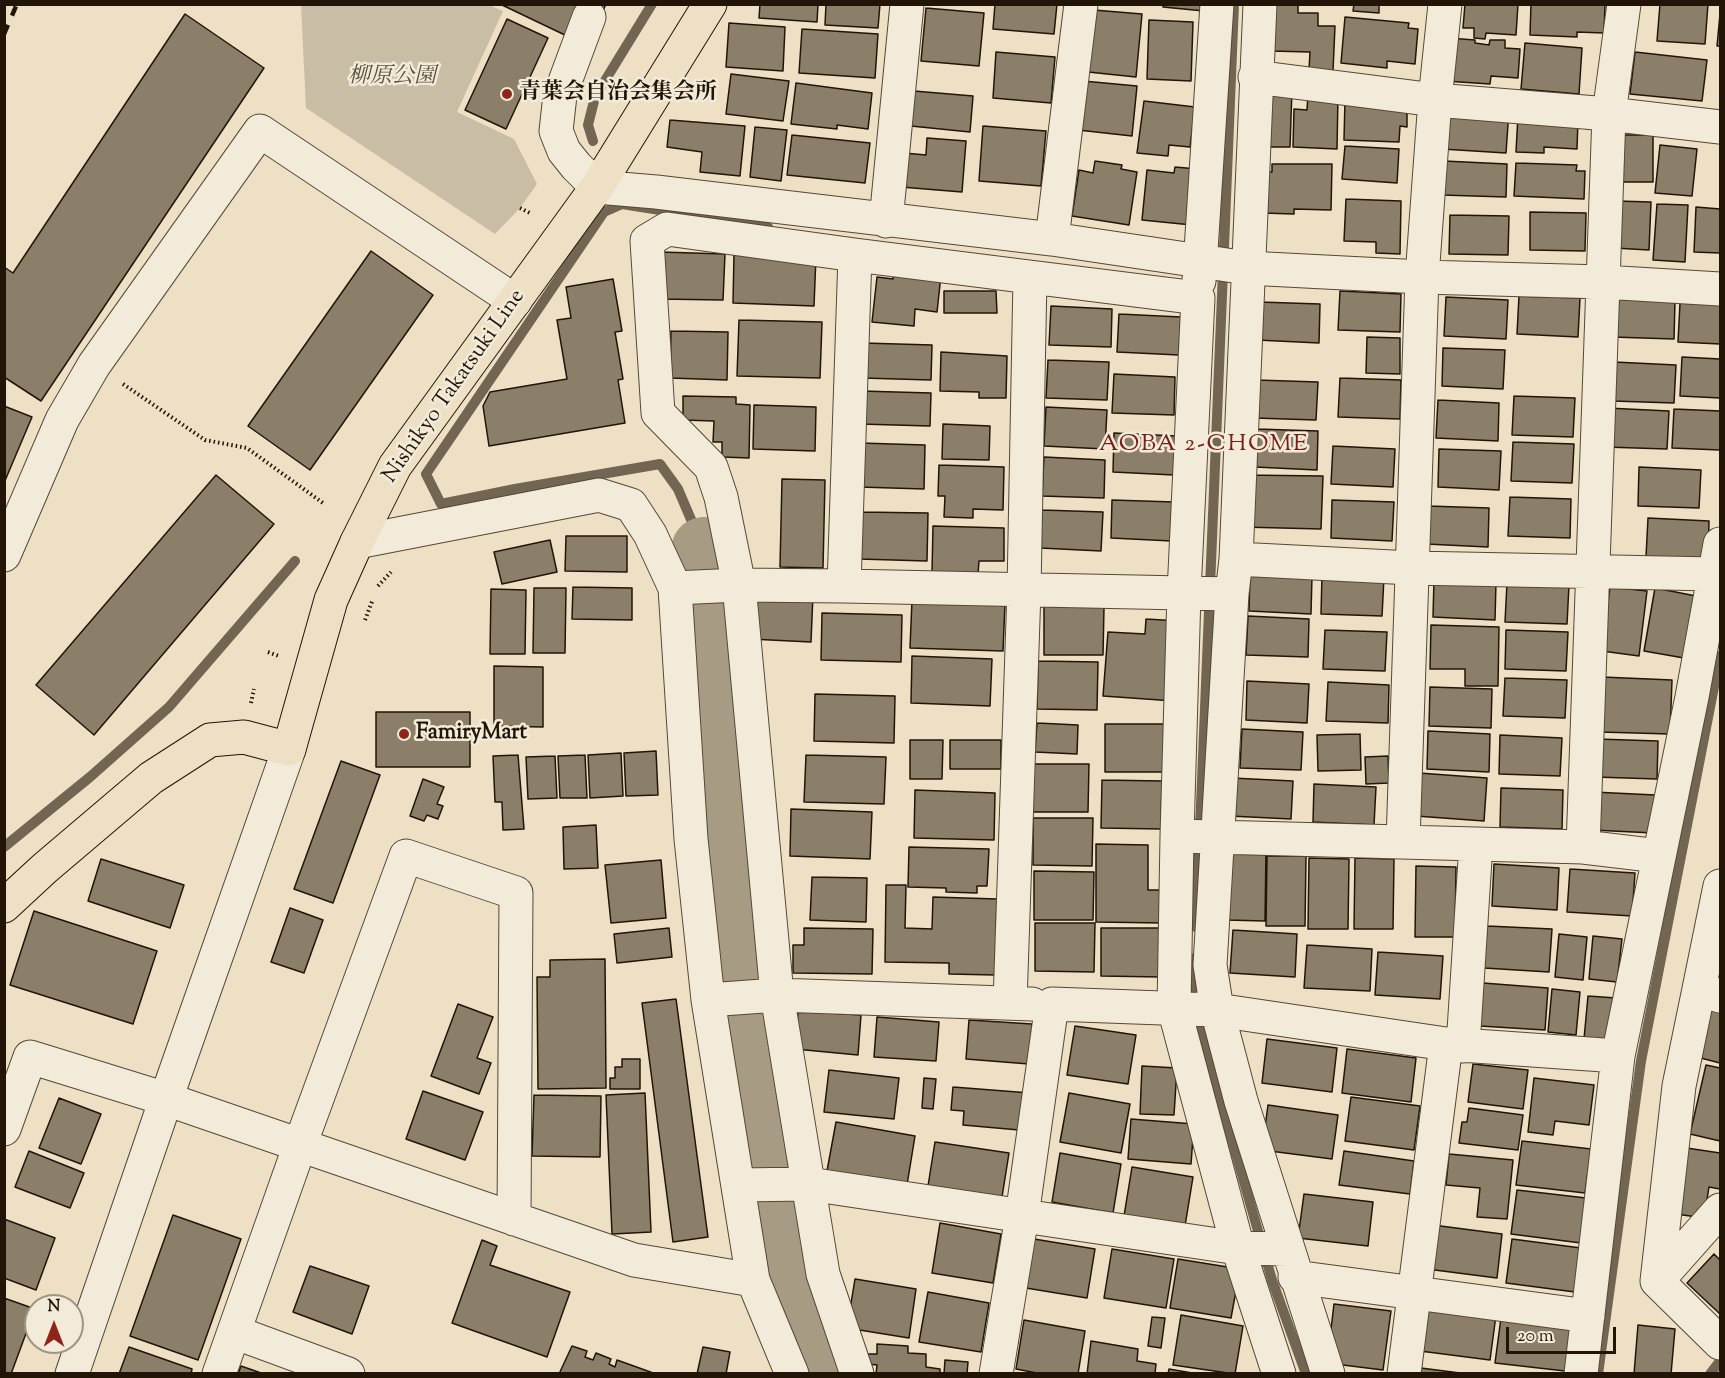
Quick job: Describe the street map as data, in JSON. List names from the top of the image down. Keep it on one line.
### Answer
{"streets":{"main road":["Nishikyo Takatsuki Line"]},"districts":["AOBA 2-CHOME"],"parks":["柳原公園"],"places":["青葉会自治会集会所","FamiryMart"],"scale_bar":"20 m","north":"top"}
